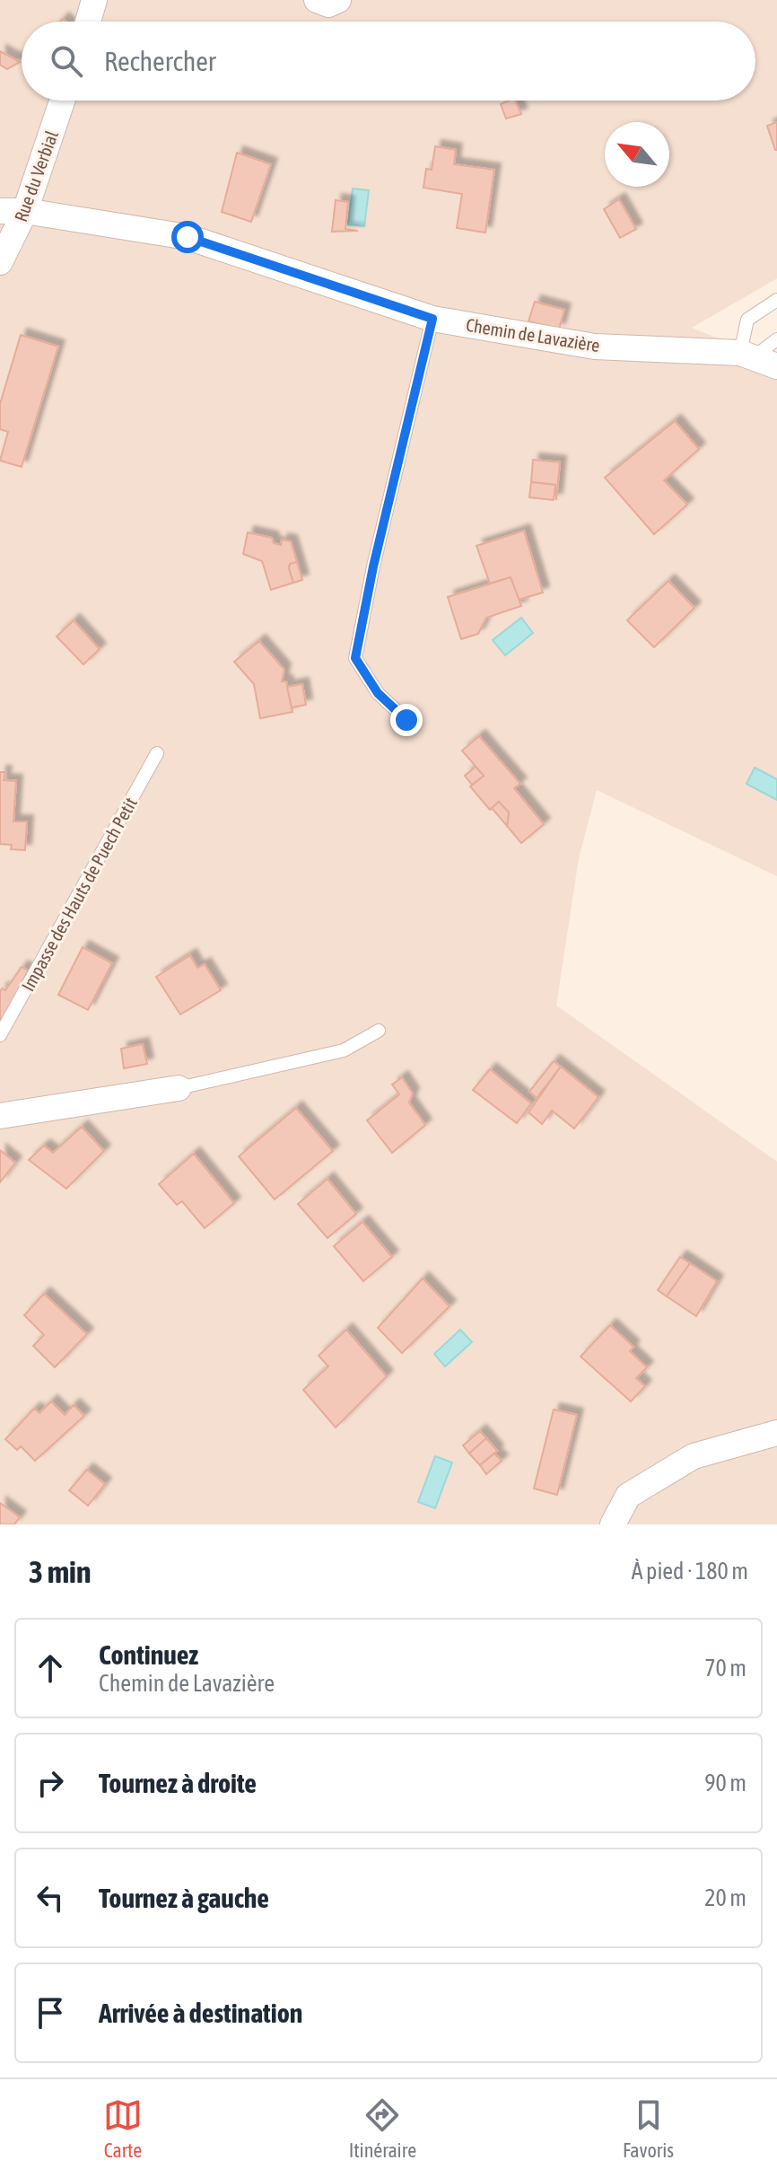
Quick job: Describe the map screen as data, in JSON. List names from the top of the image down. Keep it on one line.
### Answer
{"streets":{"street":["Rue du Verbial","Chemin de Lavazière"],"lane":["Impasse des Hauts de Puech Petit"]},"crossings":[["Rue du Verbial","Chemin de Lavazière"]],"north":"top left","page":{"search":"Rechercher","heading":["3 min","À pied · 180 m"],"list":[["Continuez","Chemin de Lavazière","70 m"],["Tournez à droite","90 m"],["Tournez à gauche","20 m"],"Arrivée à destination"],"nav":["Carte","Itinéraire","Favoris"]}}
